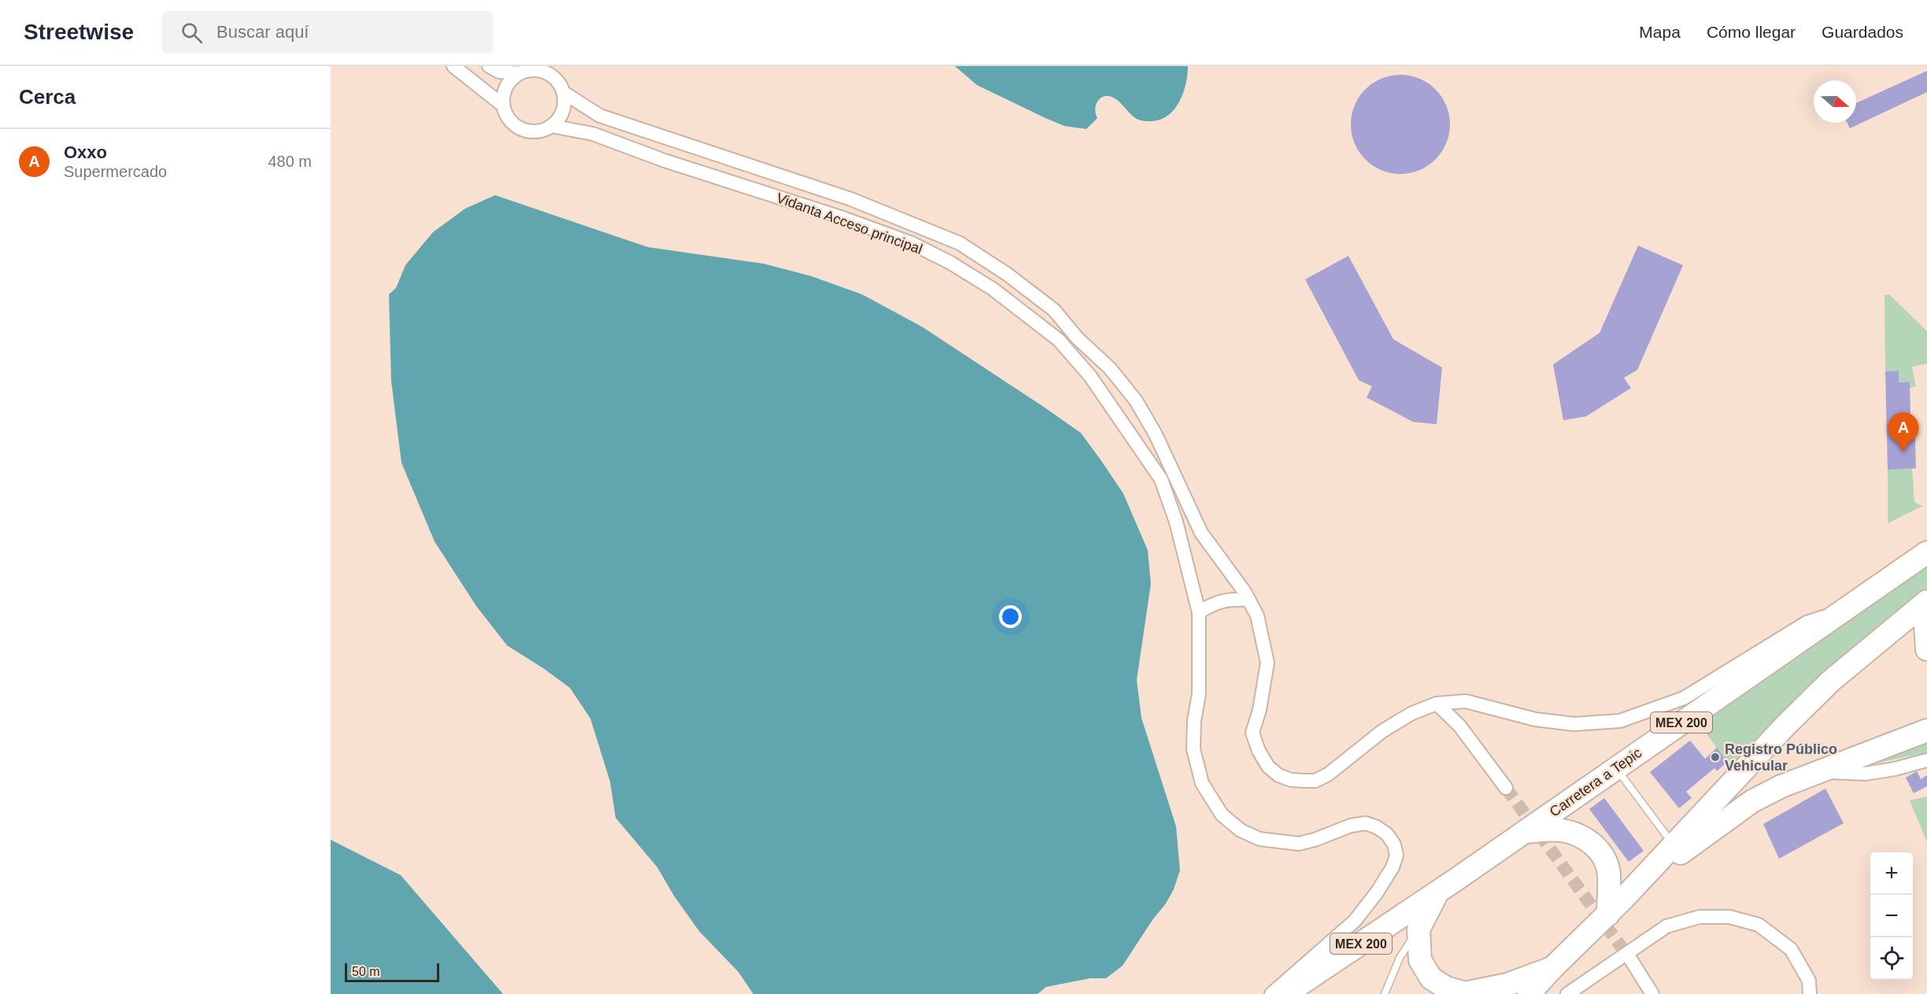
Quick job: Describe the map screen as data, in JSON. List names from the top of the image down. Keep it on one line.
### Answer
{"streets":{"highway":["MEX 200","Carretera a Tepic"],"street":["Vidanta Acceso principal"]},"places":["Registro Público Vehicular"],"scale_bar":"50 m","north":"right","page":{"header":"Streetwise","search":"Buscar aquí","nav":["Mapa","Cómo llegar","Guardados"],"heading":"Cerca","list":[{"mark":"A","name":"Oxxo","note":"Supermercado","value":"480 m"}],"pins":"A","map_buttons":["+","−"],"scale":"50 m"}}
